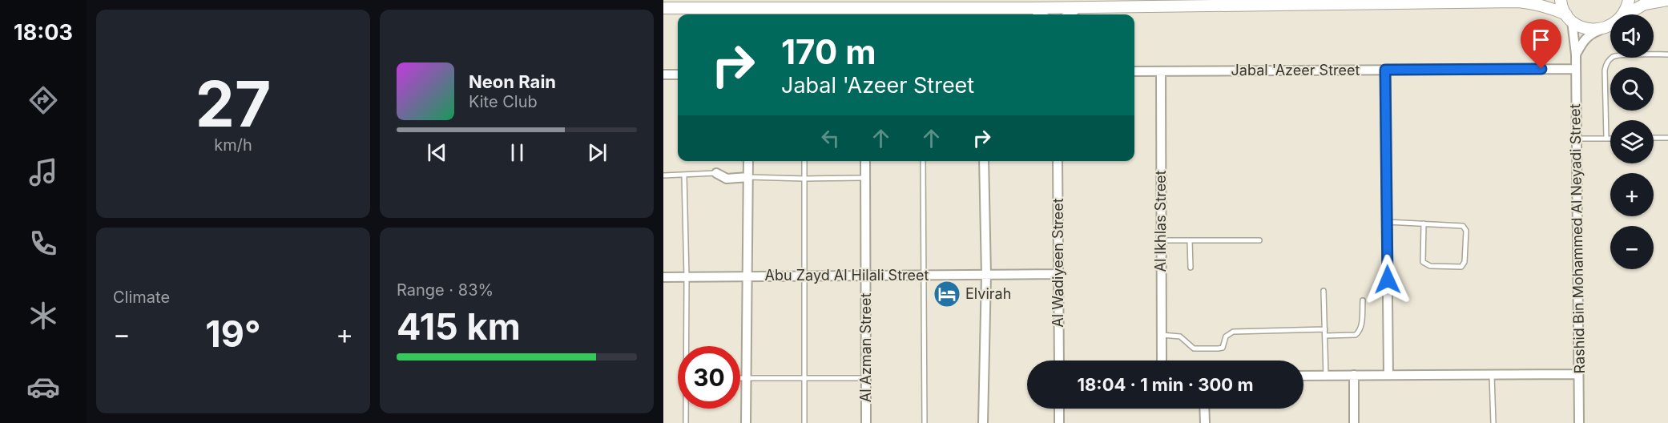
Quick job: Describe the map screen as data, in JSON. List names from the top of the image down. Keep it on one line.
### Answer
{"streets":{"street":["Jabal 'Azeer Street","Al Ikhlas Street","Rashid Bin Mohammed Al Neyadi Street","Al Wadiyeen Street","Abu Zayd Al Hilali Street","Al Azman Street"]},"crossings":[["Jabal 'Azeer Street","Al Ikhlas Street"],["Jabal 'Azeer Street","Rashid Bin Mohammed Al Neyadi Street"],["Al Wadiyeen Street","Abu Zayd Al Hilali Street"],["Abu Zayd Al Hilali Street","Al Azman Street"]],"places":{"hotel":["Elvirah"]},"page":{"tabs":"18:03","tile":[["27","km/h"],"Climate",["Range · 83%","415 km"]],"map_buttons":["+","−"],"turn":["170 m","Jabal 'Azeer Street"],"song":["Neon Rain","Kite Club"],"heat":["−","19°","+"],"limit":"30","trip":"18:04 · 1 min · 300 m"}}
